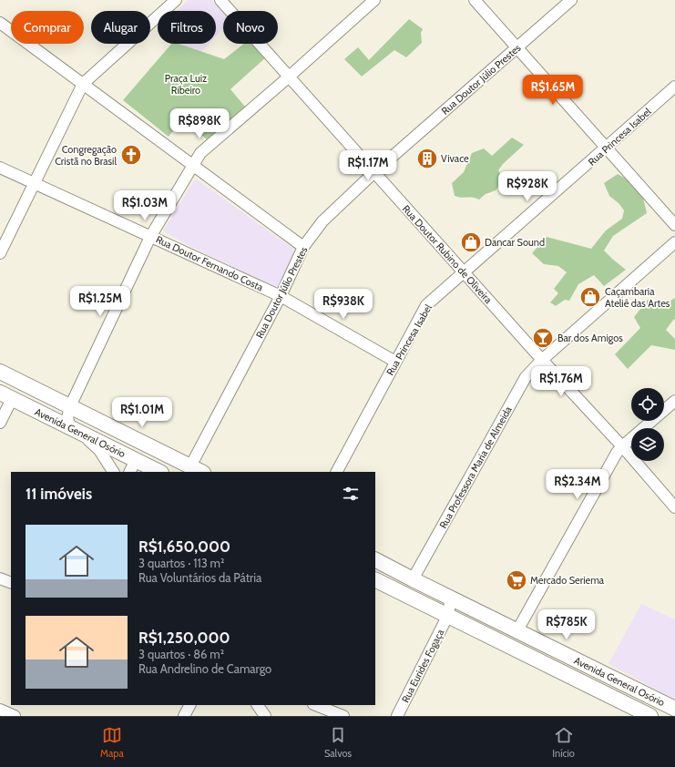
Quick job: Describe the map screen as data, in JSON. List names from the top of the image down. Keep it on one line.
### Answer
{"streets":{"main road":["Avenida General Osório"],"street":["Rua Doutor Júlio Prestes","Rua Princesa Isabel","Rua Doutor Rubino de Oliveira","Rua Doutor Fernando Costa","Rua Professora Maria de Almeida","Rua Eurides Fogaça"]},"crossings":[["Rua Doutor Júlio Prestes","Rua Doutor Rubino de Oliveira"],["Rua Doutor Júlio Prestes","Rua Doutor Fernando Costa"],["Rua Doutor Júlio Prestes","Avenida General Osório"],["Rua Princesa Isabel","Rua Doutor Rubino de Oliveira"],["Rua Princesa Isabel","Rua Doutor Fernando Costa"],["Rua Doutor Rubino de Oliveira","Rua Professora Maria de Almeida"],["Avenida General Osório","Rua Professora Maria de Almeida"],["Avenida General Osório","Rua Eurides Fogaça"]],"parks":["Praça Luiz Ribeiro"],"places":{"church":["Congregação Cristã no Brasil"],"building":["Vivace"],"shop":["Dancar Sound","Caçambaria Ateliê das Artes"],"bar":["Bar dos Amigos"],"supermarket":["Mercado Seriema"]},"page":{"chip":["Comprar","Alugar","Filtros","Novo"],"price":["R$1.65M","R$898K","R$1.17M","R$928K","R$1.03M","R$1.25M","R$938K","R$1.76M","R$1.01M","R$2.34M","R$785K"],"heading":"11 imóveis","list":[{"name":"R$1,650,000","note":"3 quartos · 113 m² · Rua Voluntários da Pátria"},{"name":"R$1,250,000","note":"3 quartos · 86 m² · Rua Andrelino de Camargo"}],"tabs":["Mapa","Salvos","Início"]}}
